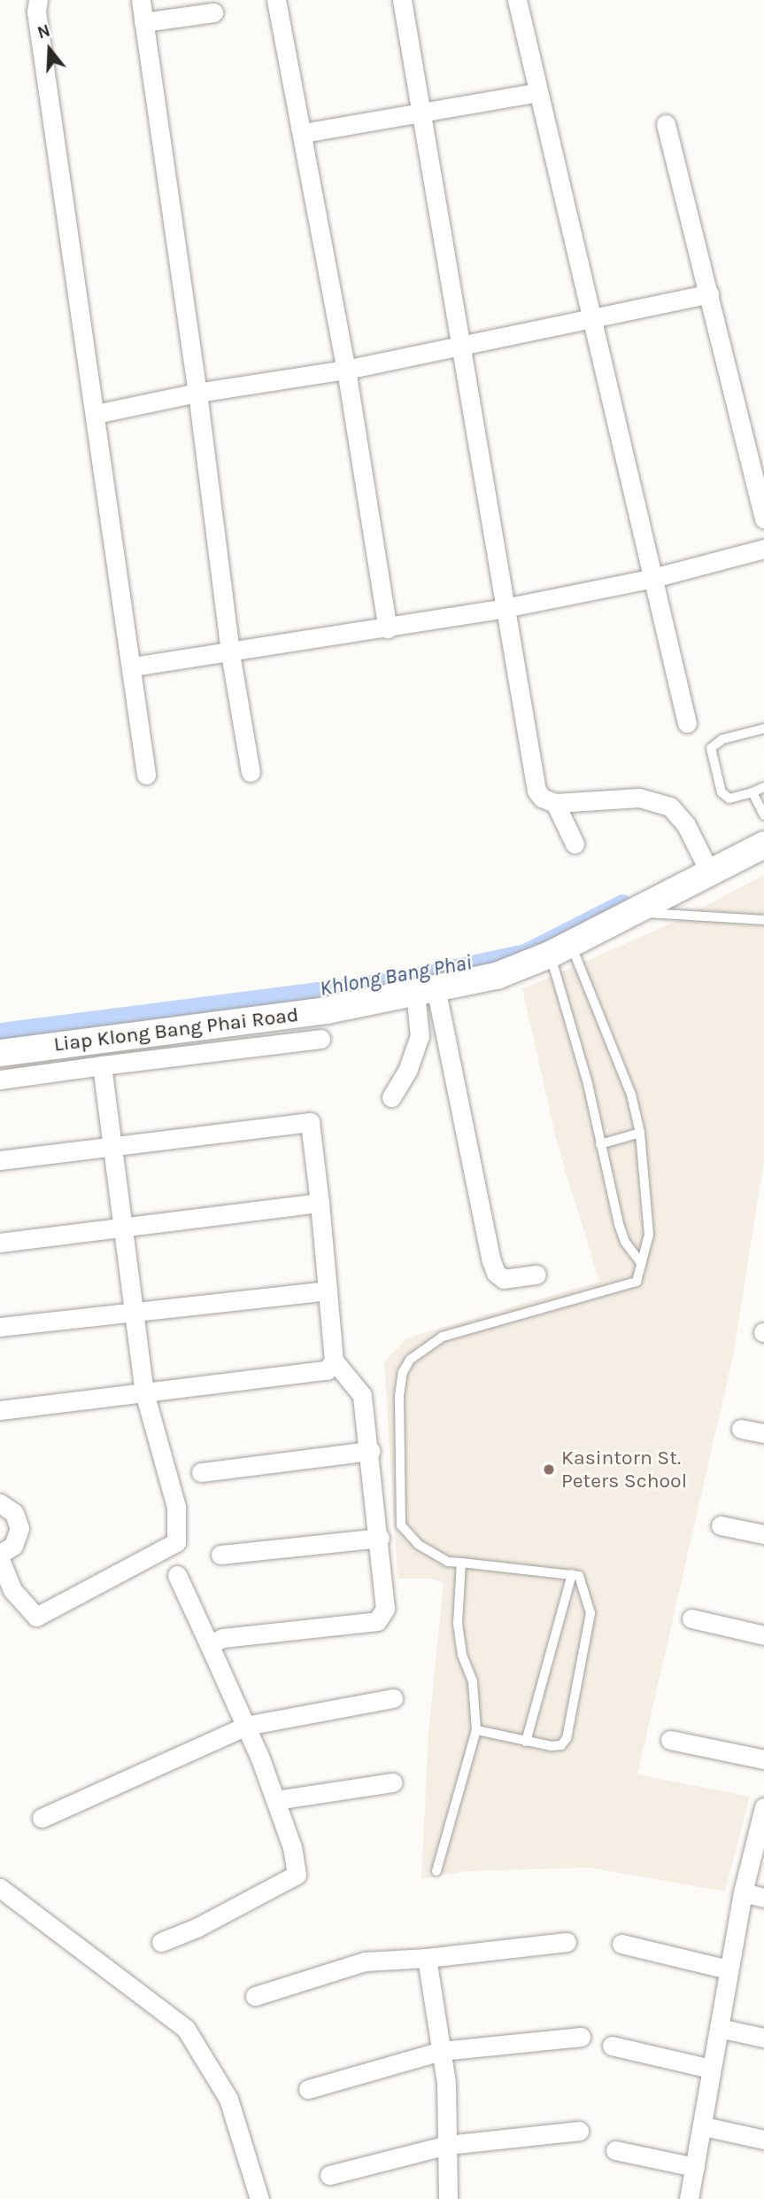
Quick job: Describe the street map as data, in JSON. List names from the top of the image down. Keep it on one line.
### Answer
{"streets":{"street":["Liap Klong Bang Phai Road"]},"water":["Khlong Bang Phai"],"places":["Kasintorn St. Peters School"],"north":"top"}
